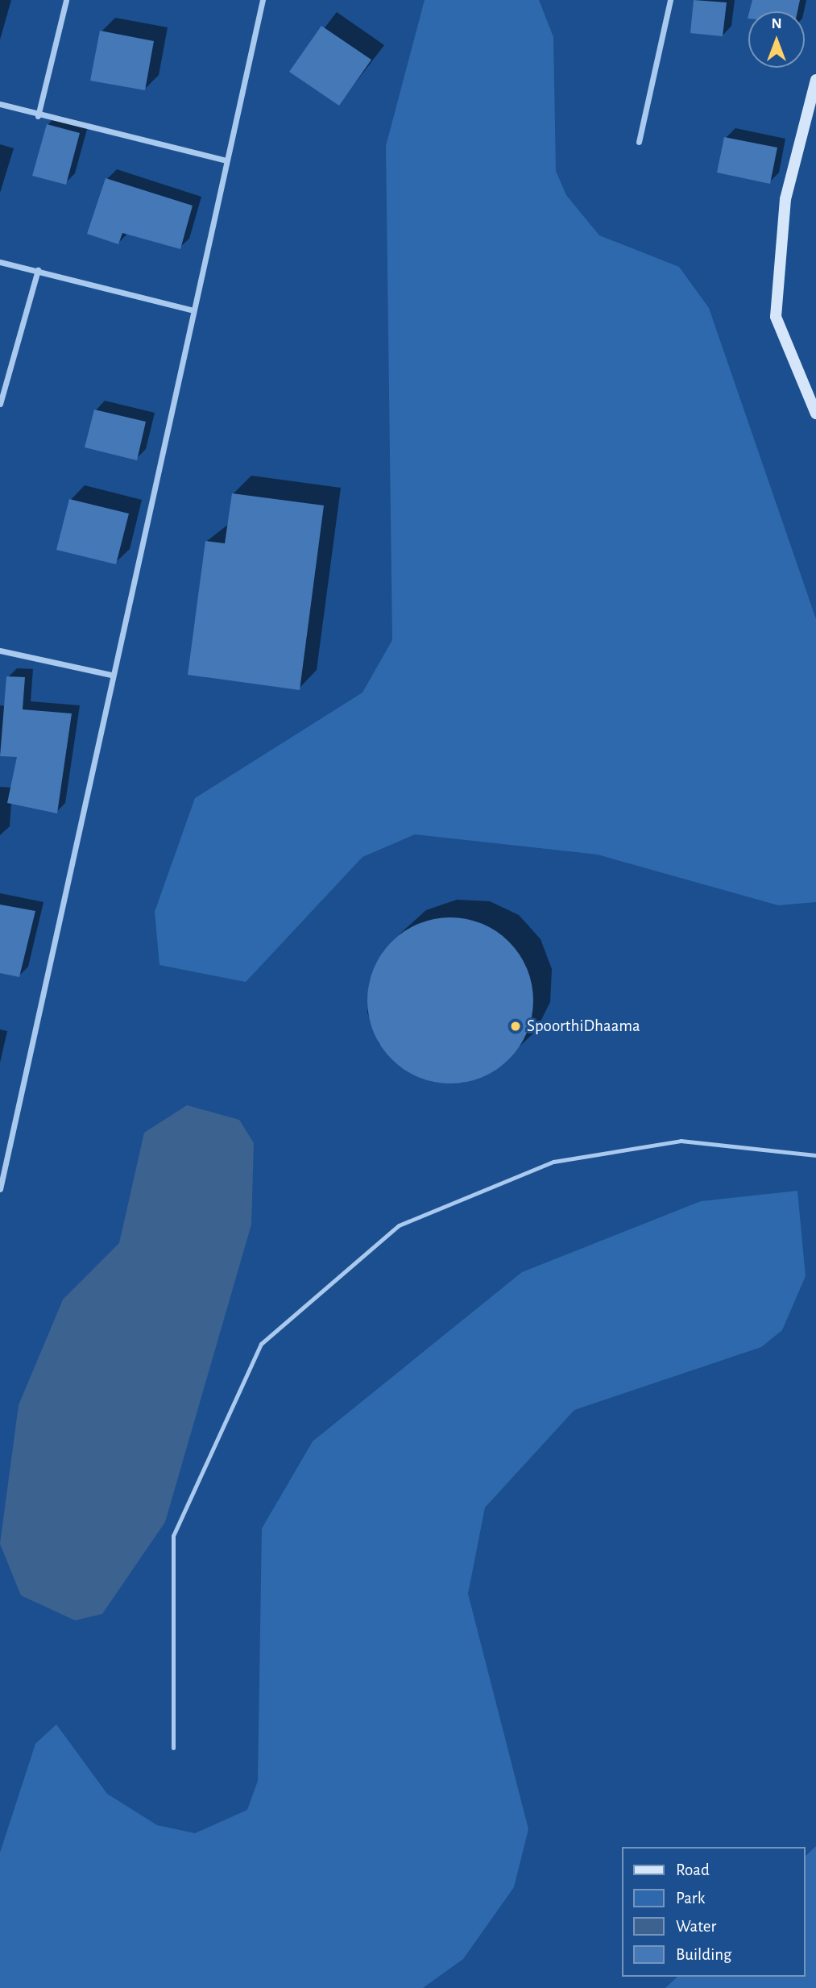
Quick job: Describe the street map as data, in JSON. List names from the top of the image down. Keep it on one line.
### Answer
{"places":["SpoorthiDhaama"],"legend":["Road","Park","Water","Building"],"north":"top"}
